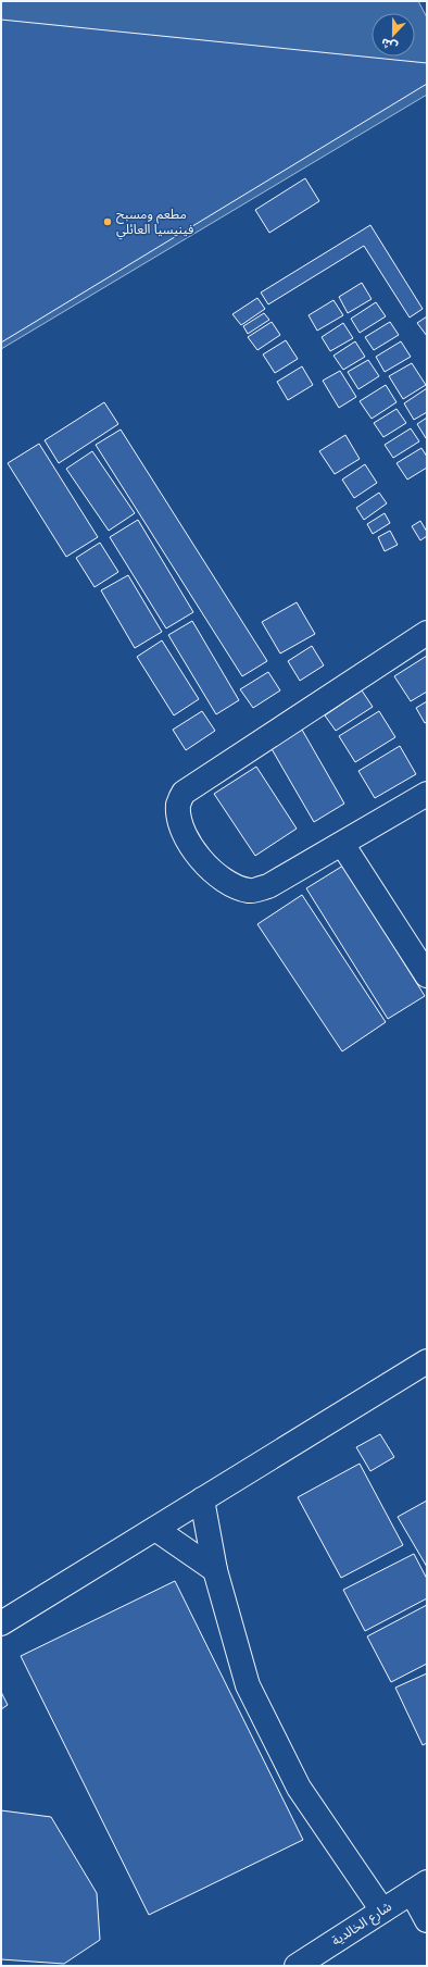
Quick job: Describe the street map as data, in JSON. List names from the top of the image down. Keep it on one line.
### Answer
{"streets":{"street":["شارع الخالدية"]},"places":["مطعم ومسبح فينيسيا العائلي"],"north":"bottom"}
